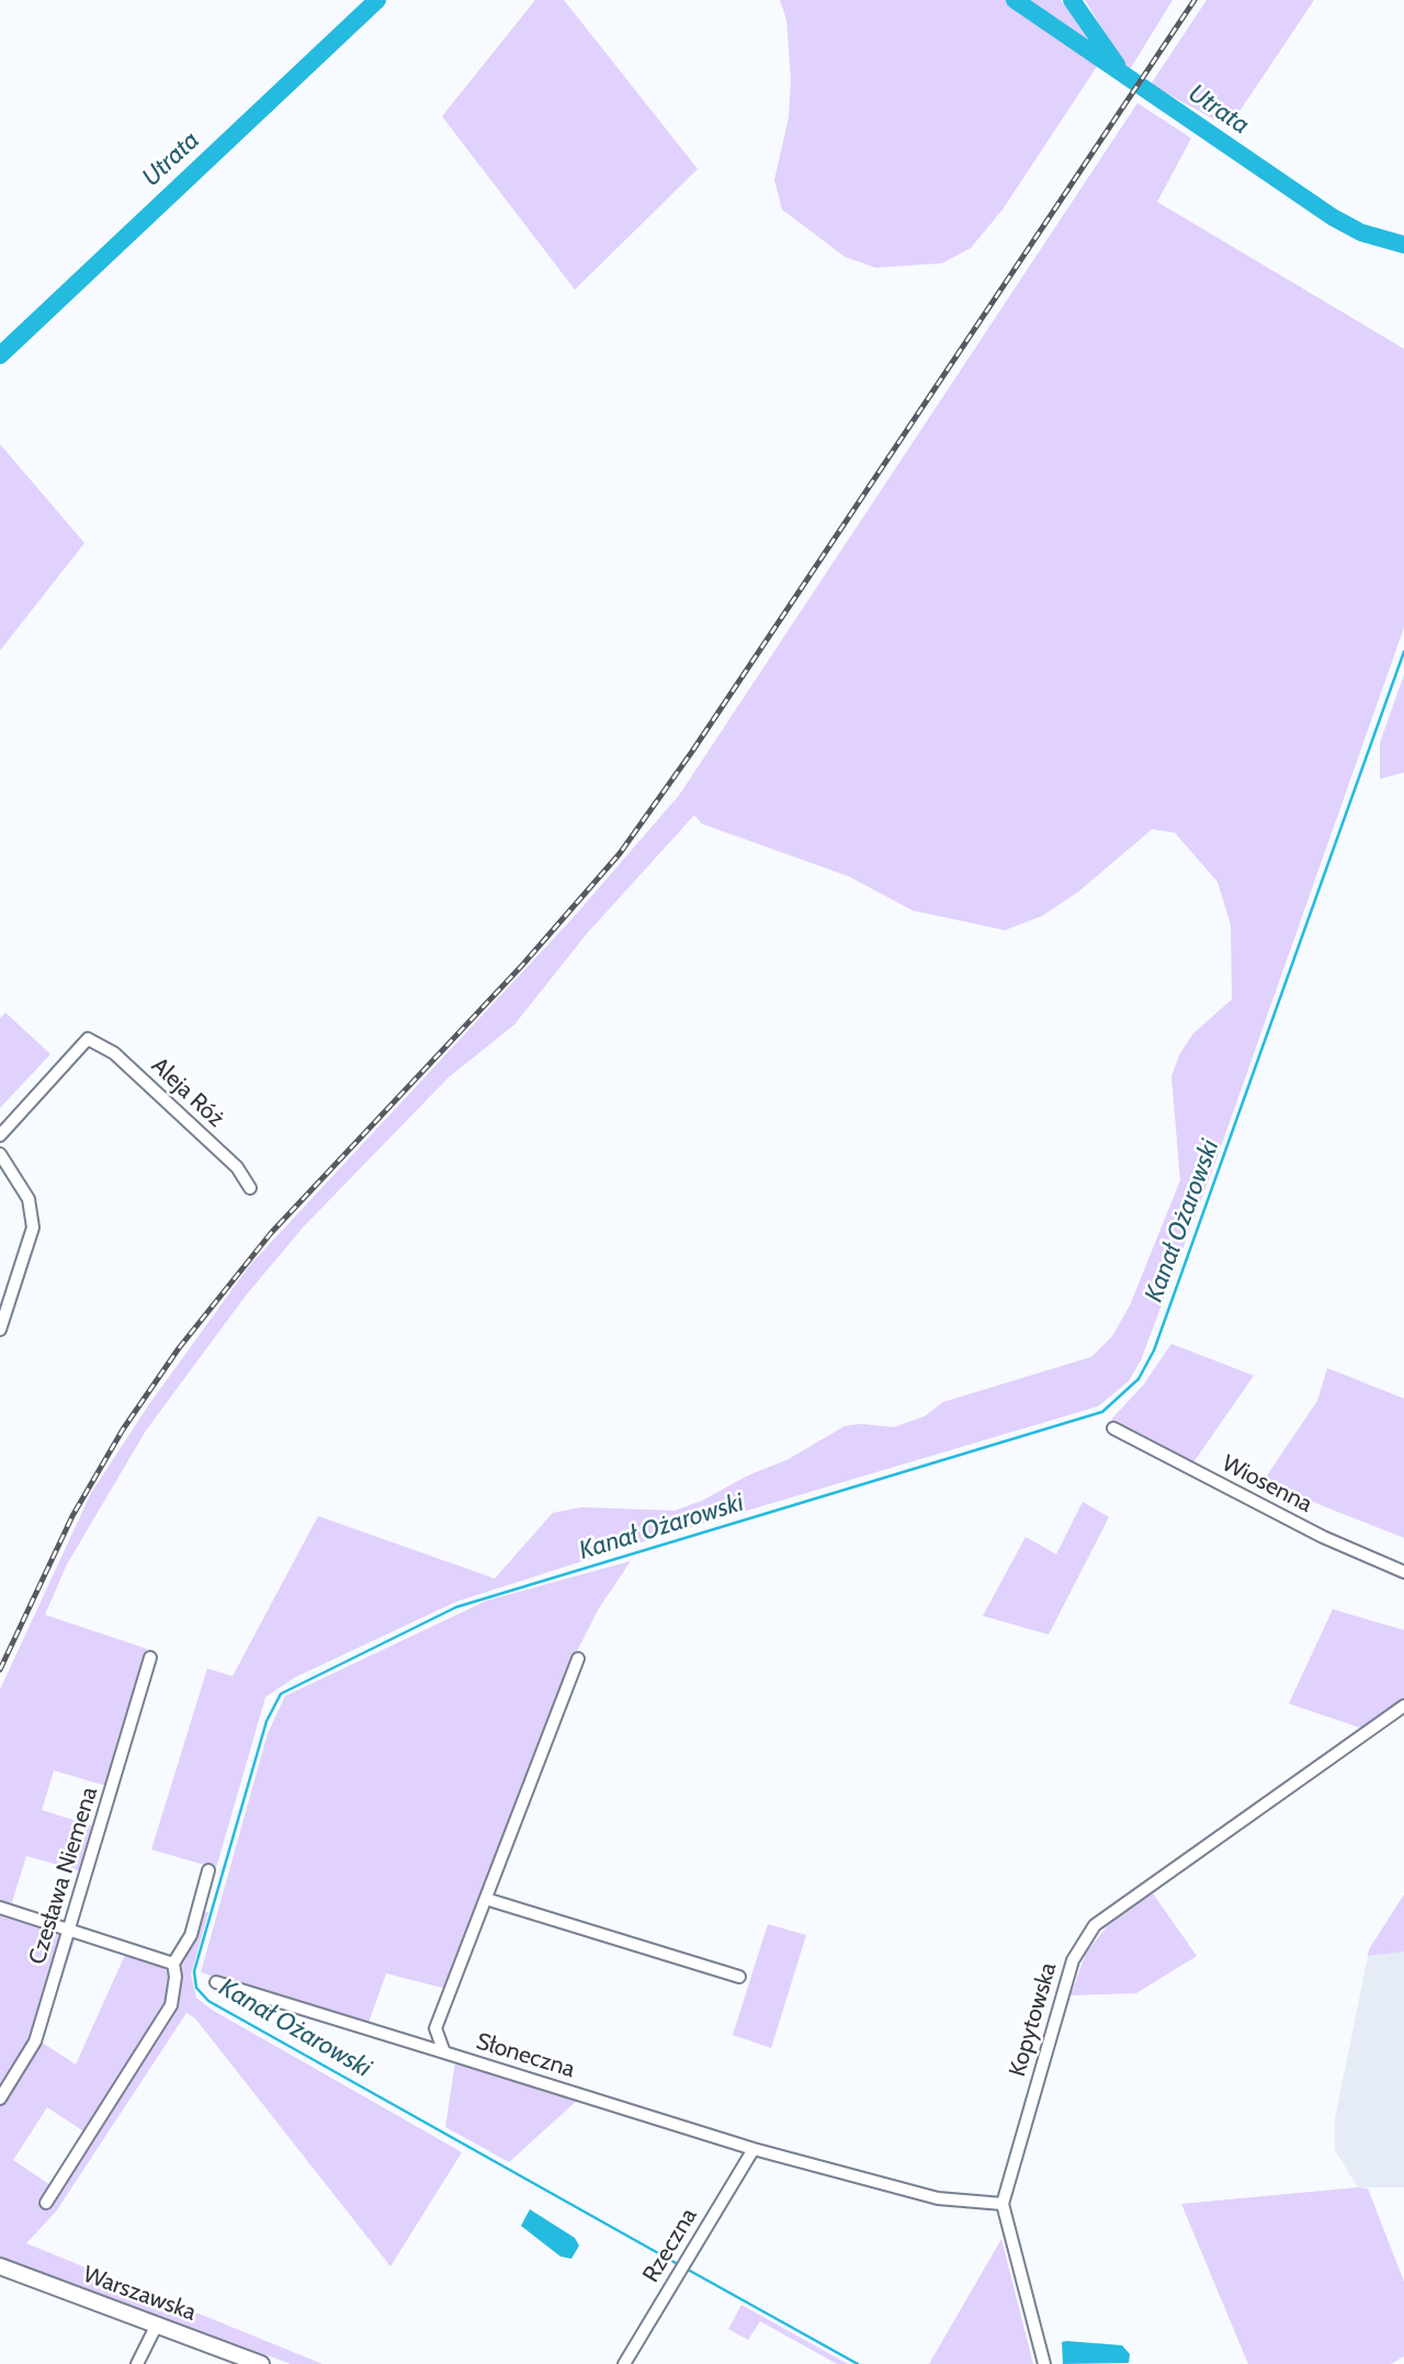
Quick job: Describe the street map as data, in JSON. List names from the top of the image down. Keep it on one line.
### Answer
{"streets":{"main road":["Warszawska"],"street":["Aleja Róż","Wiosenna","Czesława Niemena","Kopytowska","Słoneczna","Rzeczna"]},"crossings":[["Kopytowska","Słoneczna"],["Słoneczna","Rzeczna"]],"water":["Utrata","Kanał Ożarowski"]}
